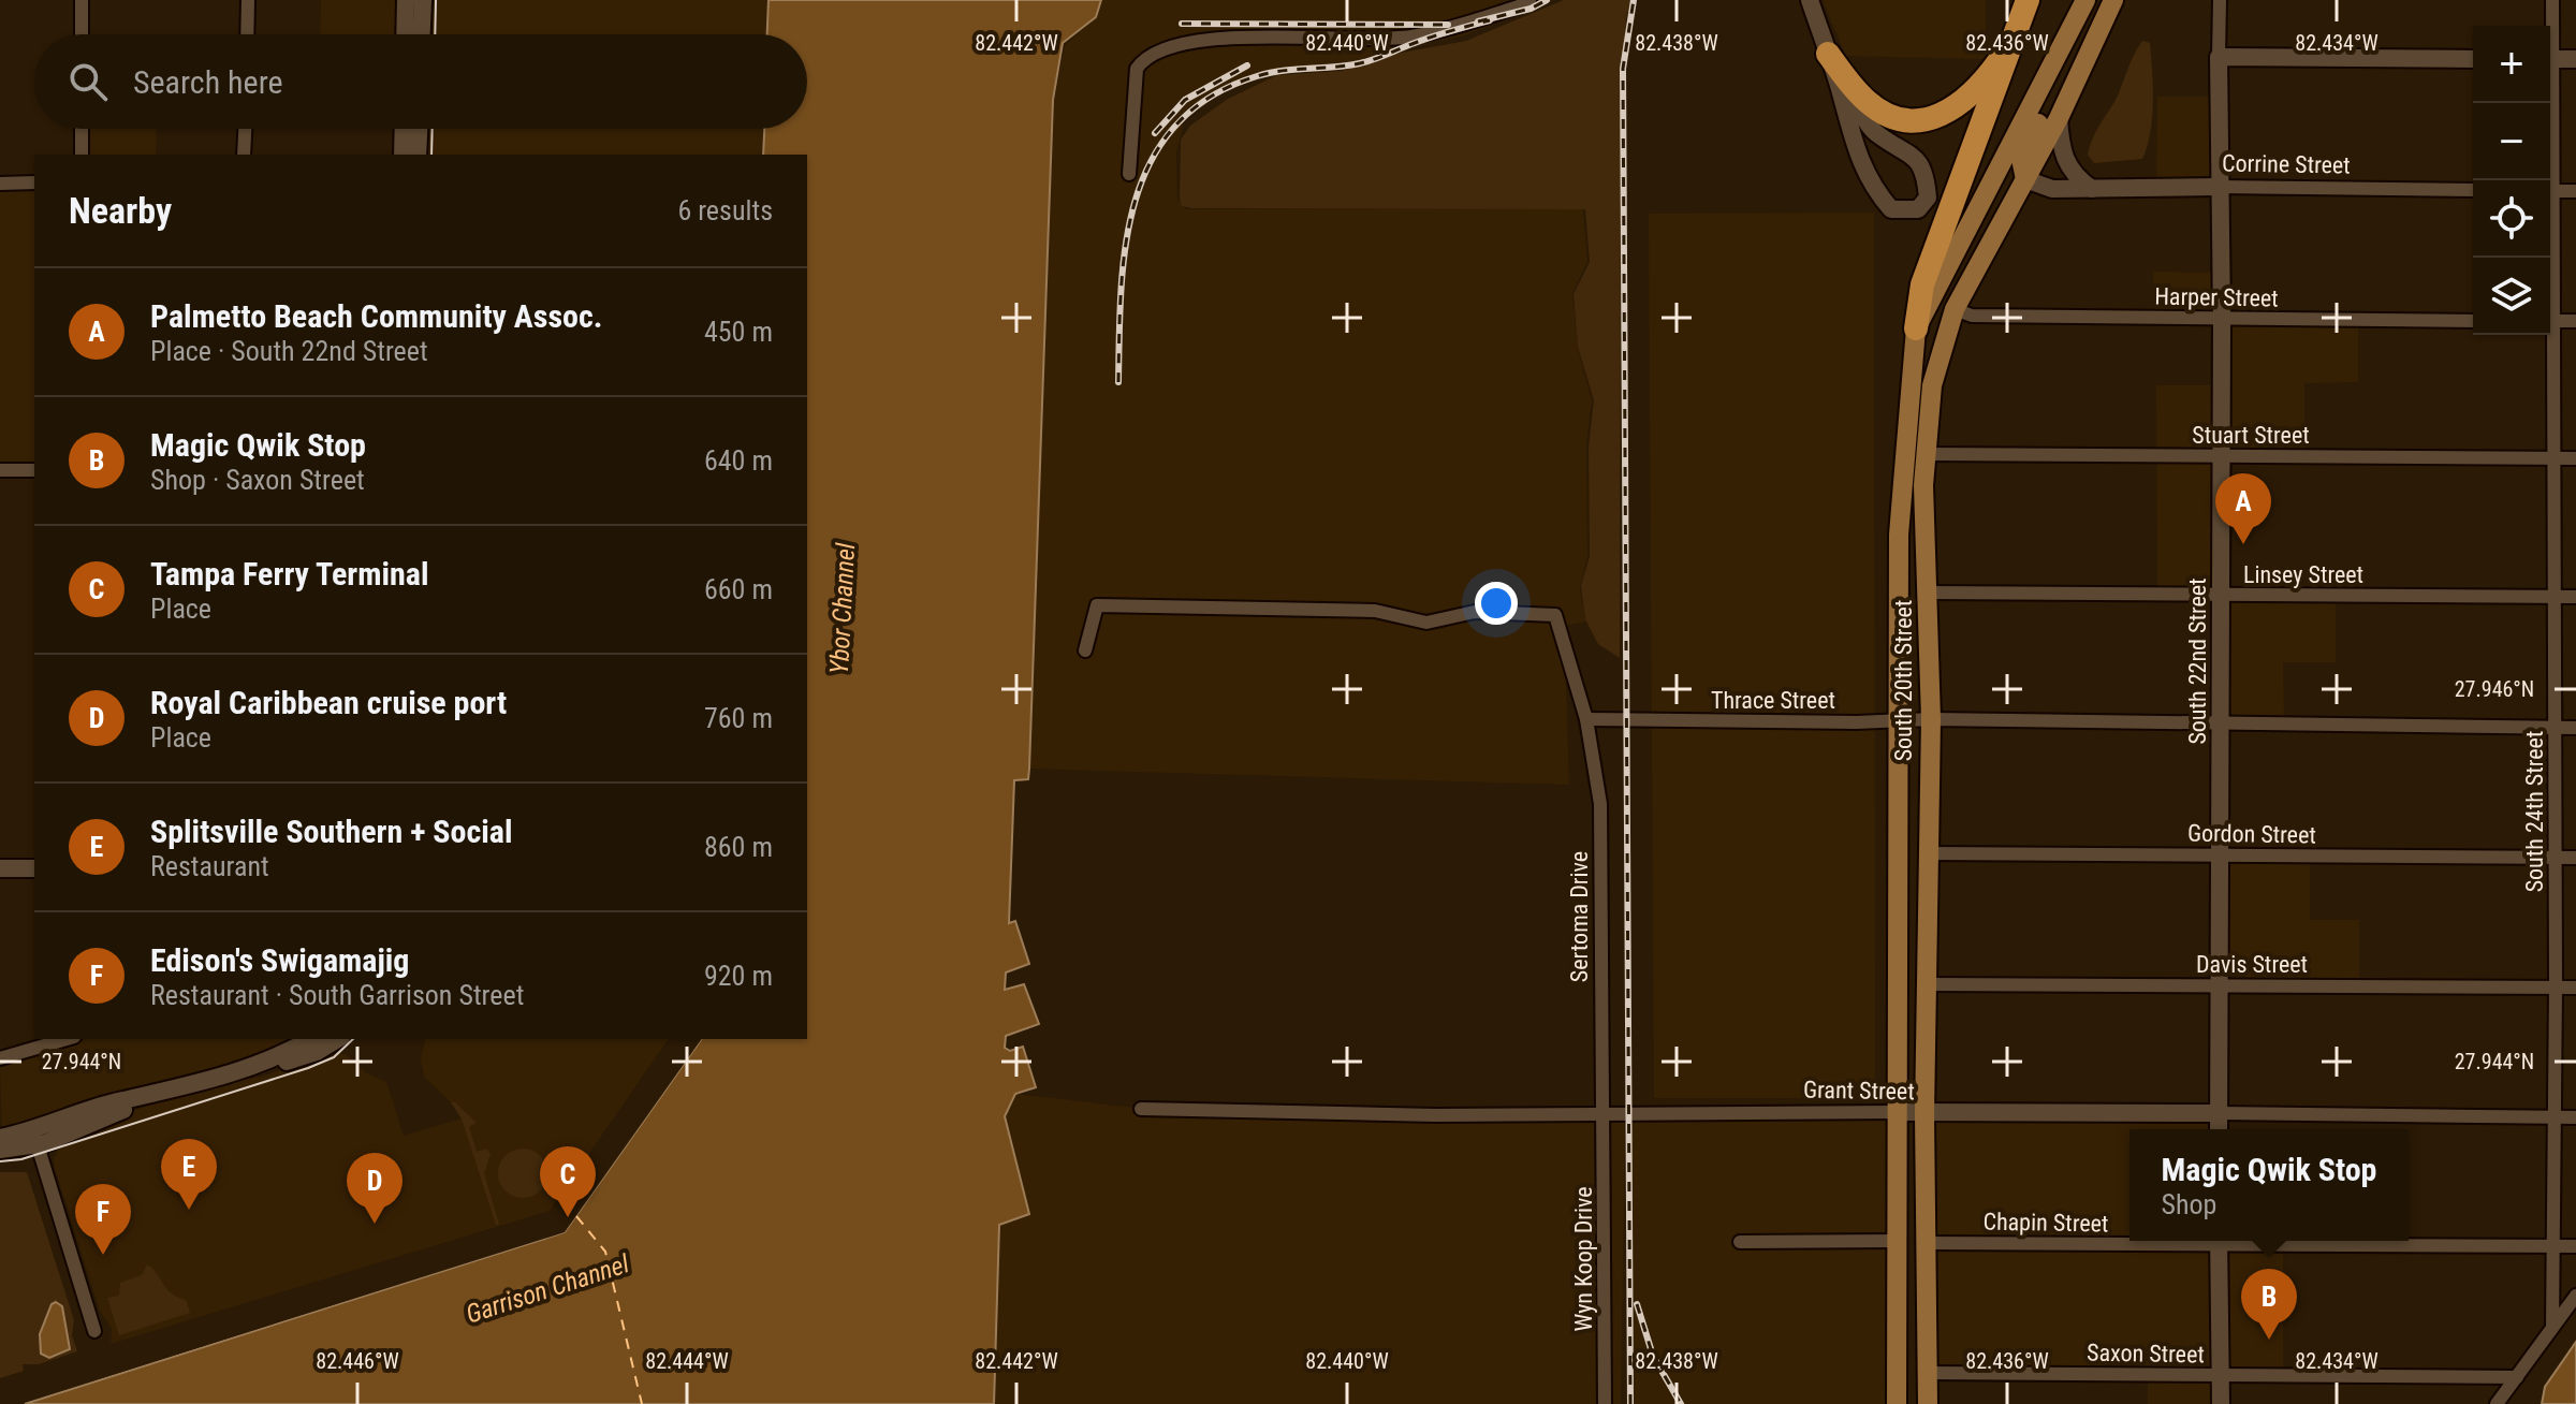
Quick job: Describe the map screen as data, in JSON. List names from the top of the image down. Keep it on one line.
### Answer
{"streets":{"main road":["South 20th Street"],"street":["Corrine Street","Harper Street","Stuart Street","Linsey Street","South 22nd Street","Thrace Street","South 24th Street","Gordon Street","Sertoma Drive","Davis Street","Grant Street","Chapin Street","Wyn Koop Drive","Saxon Street"]},"crossings":[["Corrine Street","South 22nd Street"],["Corrine Street","South 20th Street"],["Harper Street","South 22nd Street"],["Harper Street","South 20th Street"],["Stuart Street","South 22nd Street"],["Stuart Street","South 20th Street"],["Stuart Street","South 24th Street"],["Linsey Street","South 22nd Street"],["Linsey Street","South 20th Street"],["Linsey Street","South 24th Street"],["South 22nd Street","Thrace Street"],["South 22nd Street","Gordon Street"],["South 22nd Street","Davis Street"],["South 22nd Street","Grant Street"],["South 20th Street","Thrace Street"],["South 20th Street","Gordon Street"],["South 20th Street","Davis Street"],["South 20th Street","Grant Street"],["South 20th Street","Chapin Street"],["South 20th Street","Saxon Street"],["Thrace Street","South 24th Street"],["Thrace Street","Sertoma Drive"],["South 24th Street","Gordon Street"],["South 24th Street","Davis Street"],["South 24th Street","Grant Street"],["South 24th Street","Chapin Street"],["Sertoma Drive","Grant Street"],["Sertoma Drive","Wyn Koop Drive"],["Grant Street","Wyn Koop Drive"]],"water":["Ybor Channel","Garrison Channel"],"page":{"map_buttons":["+","−"],"search":"Search here","heading":["Nearby","6 results"],"list":[{"mark":"A","name":"Palmetto Beach Community Assoc.","note":"Place · South 22nd Street","value":"450 m"},{"mark":"B","name":"Magic Qwik Stop","note":"Shop · Saxon Street","value":"640 m"},{"mark":"C","name":"Tampa Ferry Terminal","note":"Place","value":"660 m"},{"mark":"D","name":"Royal Caribbean cruise port","note":"Place","value":"760 m"},{"mark":"E","name":"Splitsville Southern + Social","note":"Restaurant","value":"860 m"},{"mark":"F","name":"Edison's Swigamajig","note":"Restaurant · South Garrison Street","value":"920 m"}],"pins":["A","E","C","D","F","B"],"popup":["Magic Qwik Stop","Shop"]},"coordinates":["82.442°W","82.440°W","82.438°W","82.436°W","82.434°W","27.946°N","27.944°N","82.446°W","82.444°W"]}
